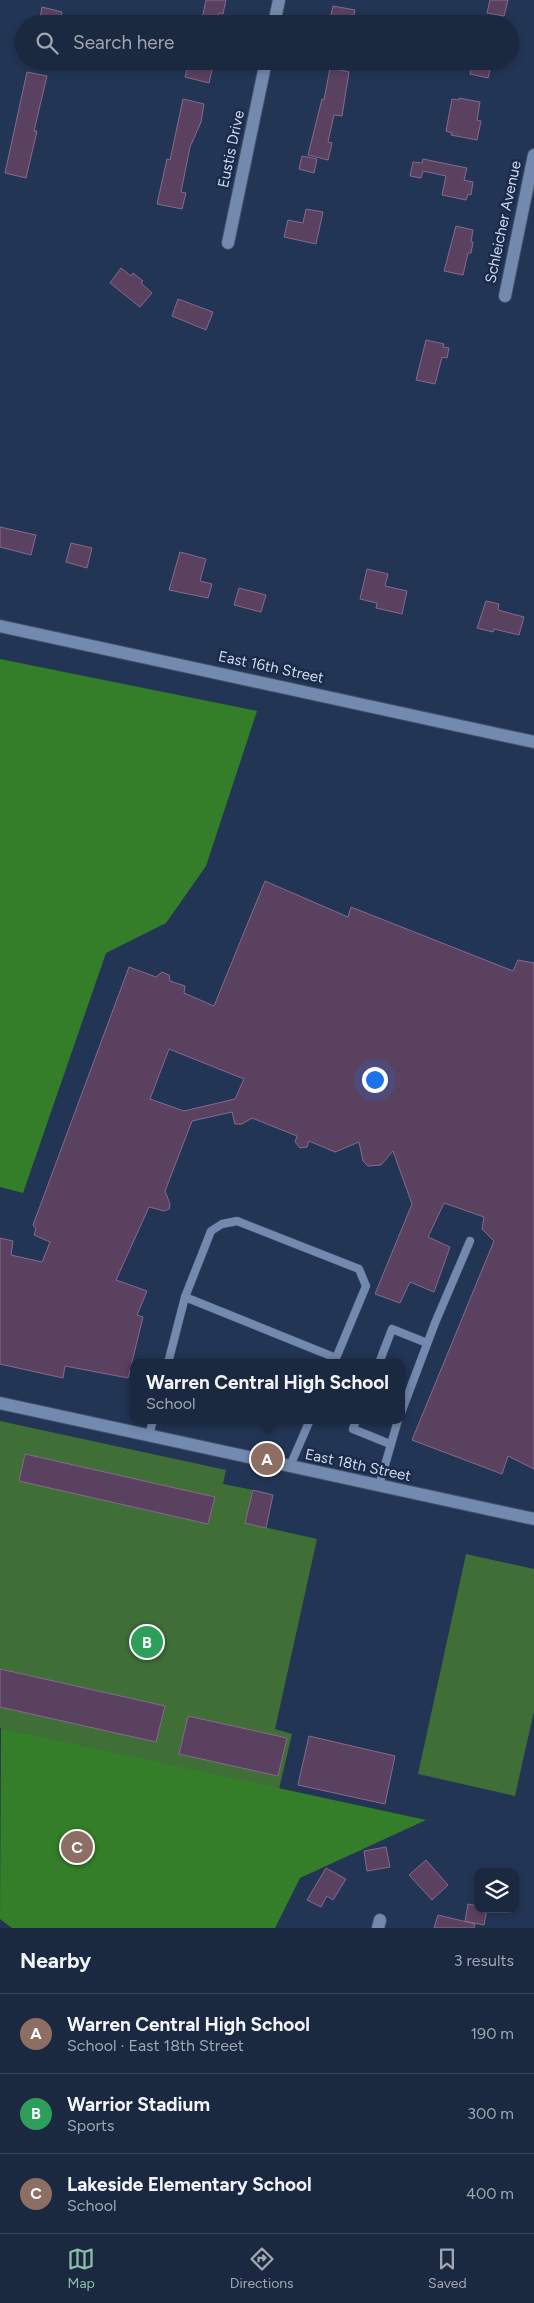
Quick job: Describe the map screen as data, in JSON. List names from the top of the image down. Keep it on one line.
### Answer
{"streets":{"street":["Eustis Drive","Schleicher Avenue","East 16th Street","East 18th Street"]},"page":{"search":"Search here","popup":["Warren Central High School","School"],"pins":["A","B","C"],"heading":["Nearby","3 results"],"list":[{"mark":"A","name":"Warren Central High School","note":"School · East 18th Street","value":"190 m"},{"mark":"B","name":"Warrior Stadium","note":"Sports","value":"300 m"},{"mark":"C","name":"Lakeside Elementary School","note":"School","value":"400 m"}],"nav":["Map","Directions","Saved"]}}
